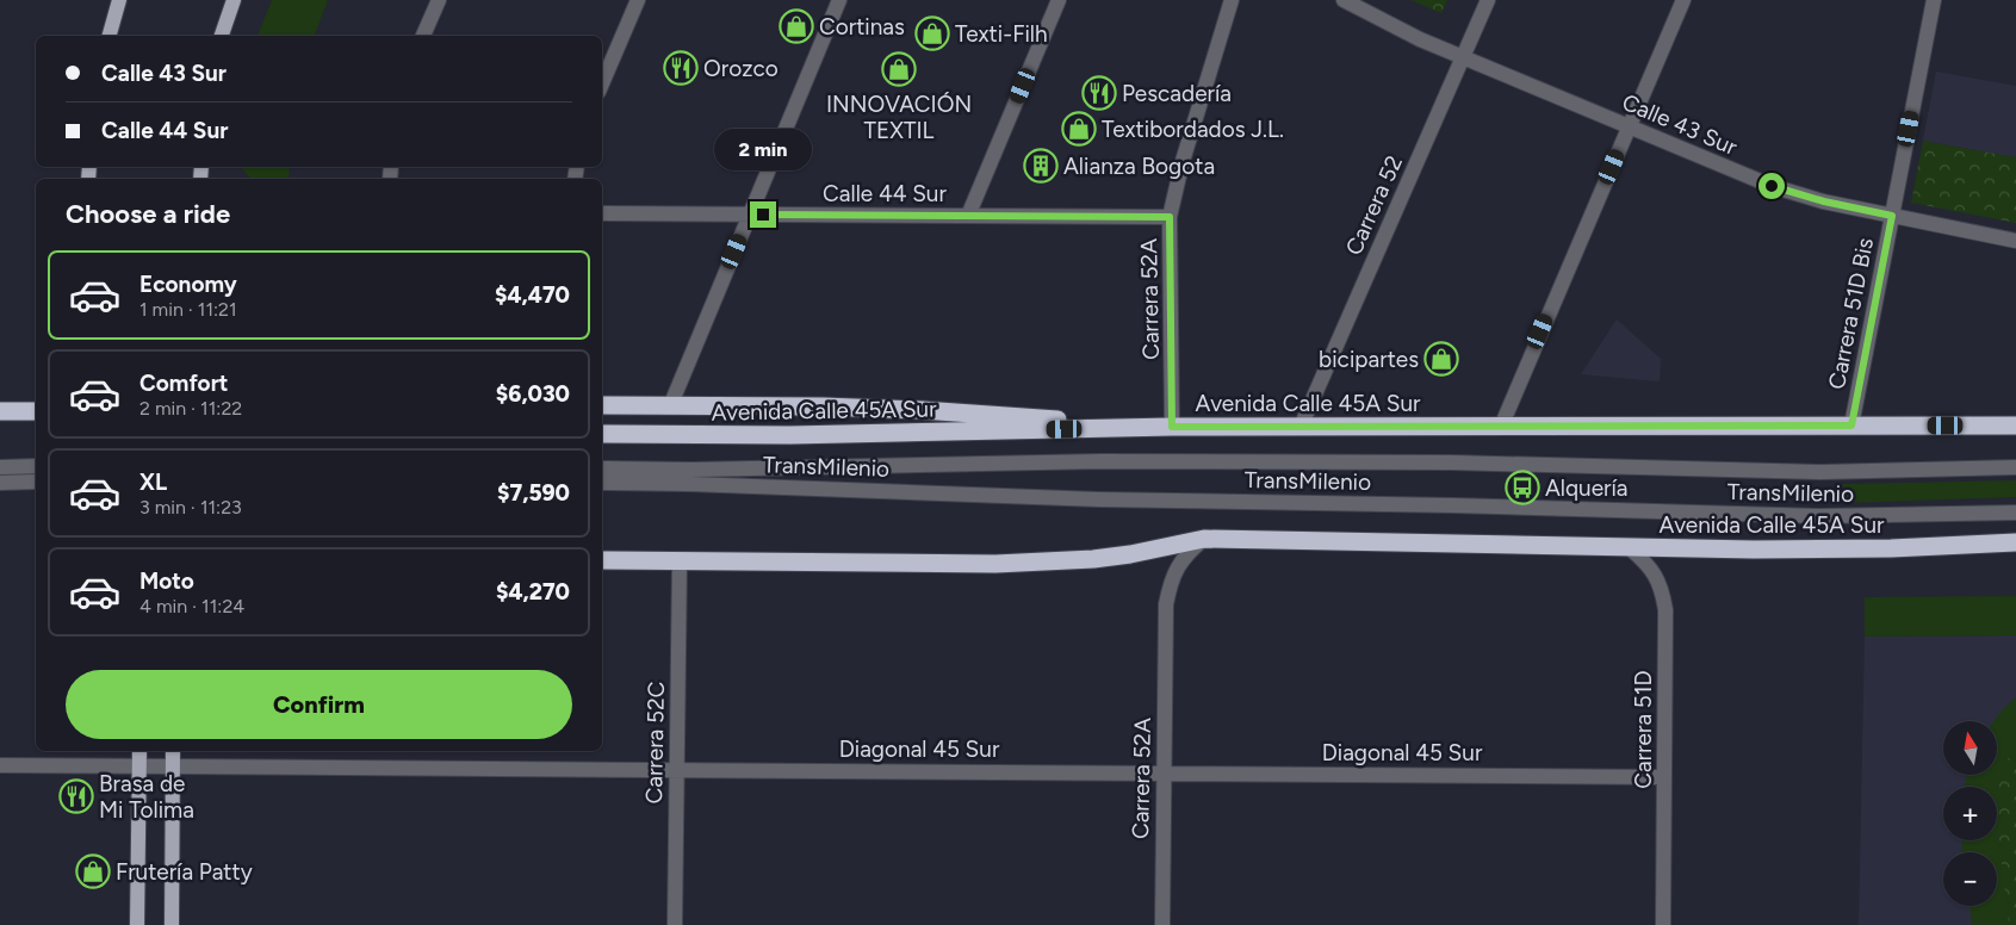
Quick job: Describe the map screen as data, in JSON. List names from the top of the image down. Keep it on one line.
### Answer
{"streets":{"highway":["Avenida Calle 45A Sur"],"street":["Calle 43 Sur","Calle 44 Sur","Carrera 52","Carrera 52A","Carrera 51D Bis","TransMilenio","Carrera 51D","Carrera 52C","Diagonal 45 Sur"]},"crossings":[["Calle 43 Sur","Carrera 52"],["Calle 43 Sur","Carrera 51D Bis"],["Calle 44 Sur","Carrera 52A"],["Carrera 52","Avenida Calle 45A Sur"],["Carrera 52A","Avenida Calle 45A Sur"],["Carrera 52A","Diagonal 45 Sur"],["Carrera 51D Bis","Avenida Calle 45A Sur"],["Avenida Calle 45A Sur","Carrera 51D"],["Avenida Calle 45A Sur","Carrera 52C"],["Carrera 51D","Diagonal 45 Sur"],["Carrera 52C","Diagonal 45 Sur"]],"places":{"shop":["Cortinas","Texti-Filh","INNOVACIÓN TEXTIL","Textibordados J.L.","bicipartes","Frutería Patty"],"restaurant":["Orozco","Pescadería","Brasa de Mi Tolima"],"building":["Alianza Bogota"],"bus stop":["Alquería"]},"north":"top","page":{"banner":["Calle 43 Sur","Calle 44 Sur"],"bubble":"2 min","heading":"Choose a ride","list":[{"name":"Economy","note":"1 min · 11:21","value":"$4,470"},{"name":"Comfort","note":"2 min · 11:22","value":"$6,030"},{"name":"XL","note":"3 min · 11:23","value":"$7,590"},{"name":"Moto","note":"4 min · 11:24","value":"$4,270"}],"buttons":"Confirm","map_buttons":["+","−"]}}
